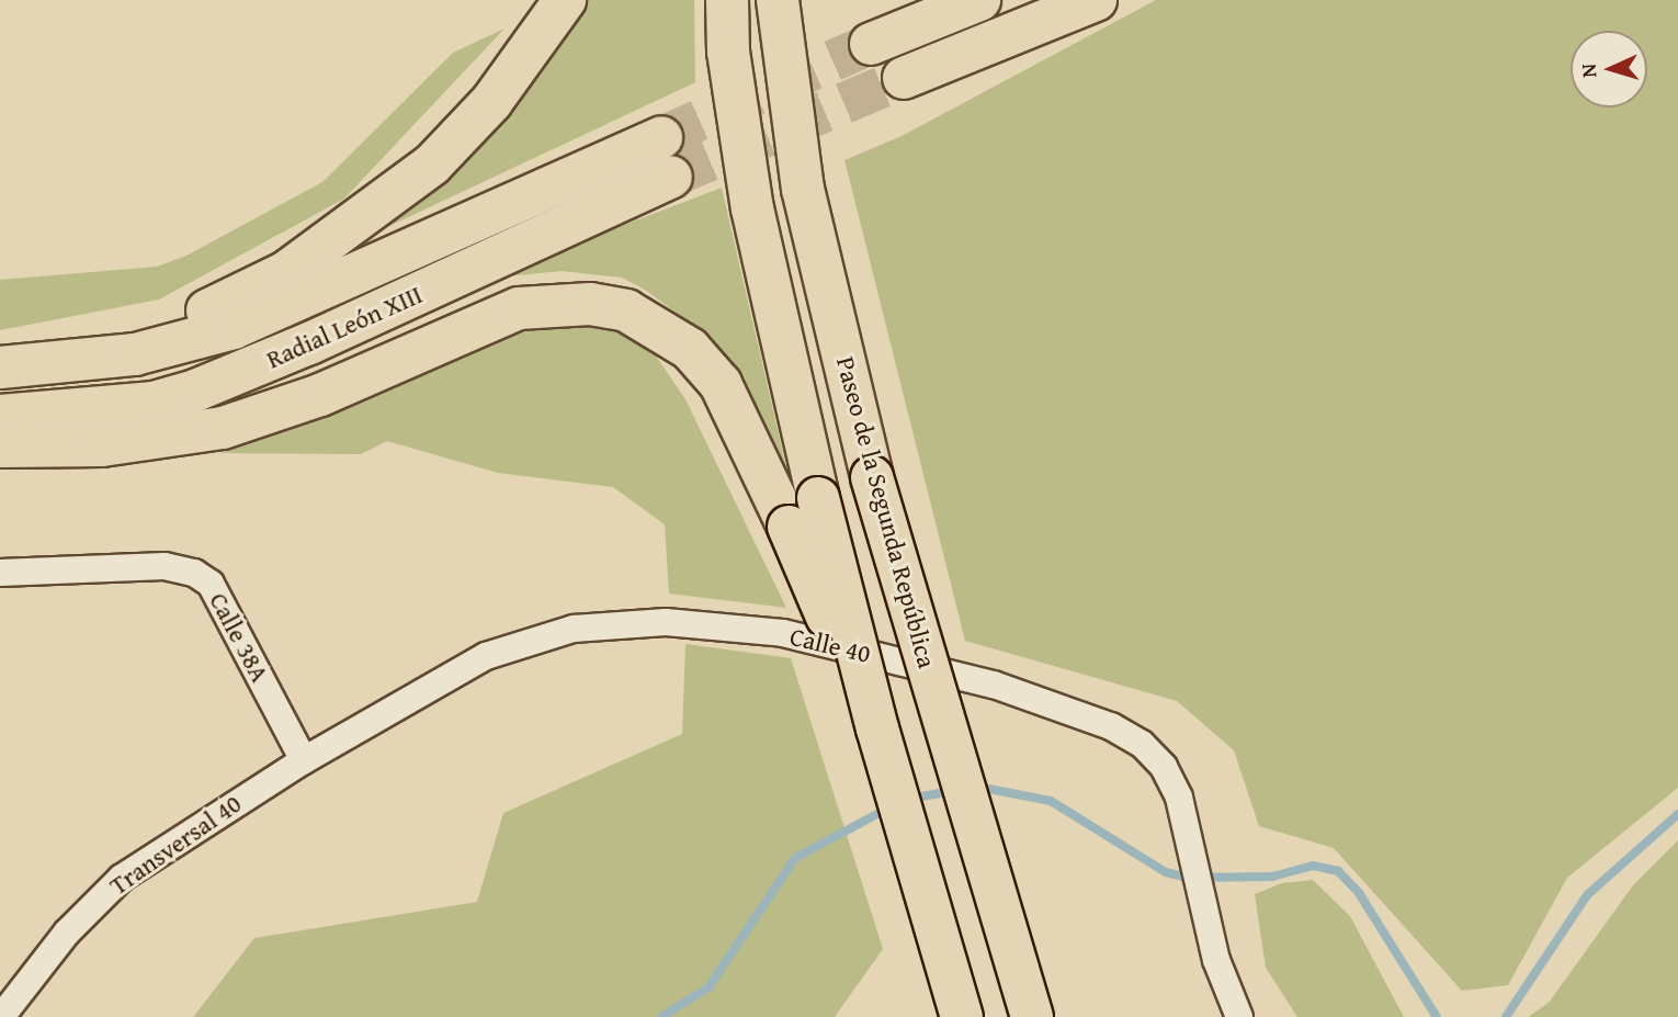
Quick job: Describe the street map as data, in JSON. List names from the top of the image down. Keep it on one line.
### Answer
{"streets":{"highway":["Radial León XIII","Paseo de la Segunda República"],"street":["Calle 38A","Calle 40","Transversal 40"]},"crossings":[["Calle 38A","Calle 40"],["Calle 38A","Transversal 40"],["Calle 40","Transversal 40"]],"north":"left"}
